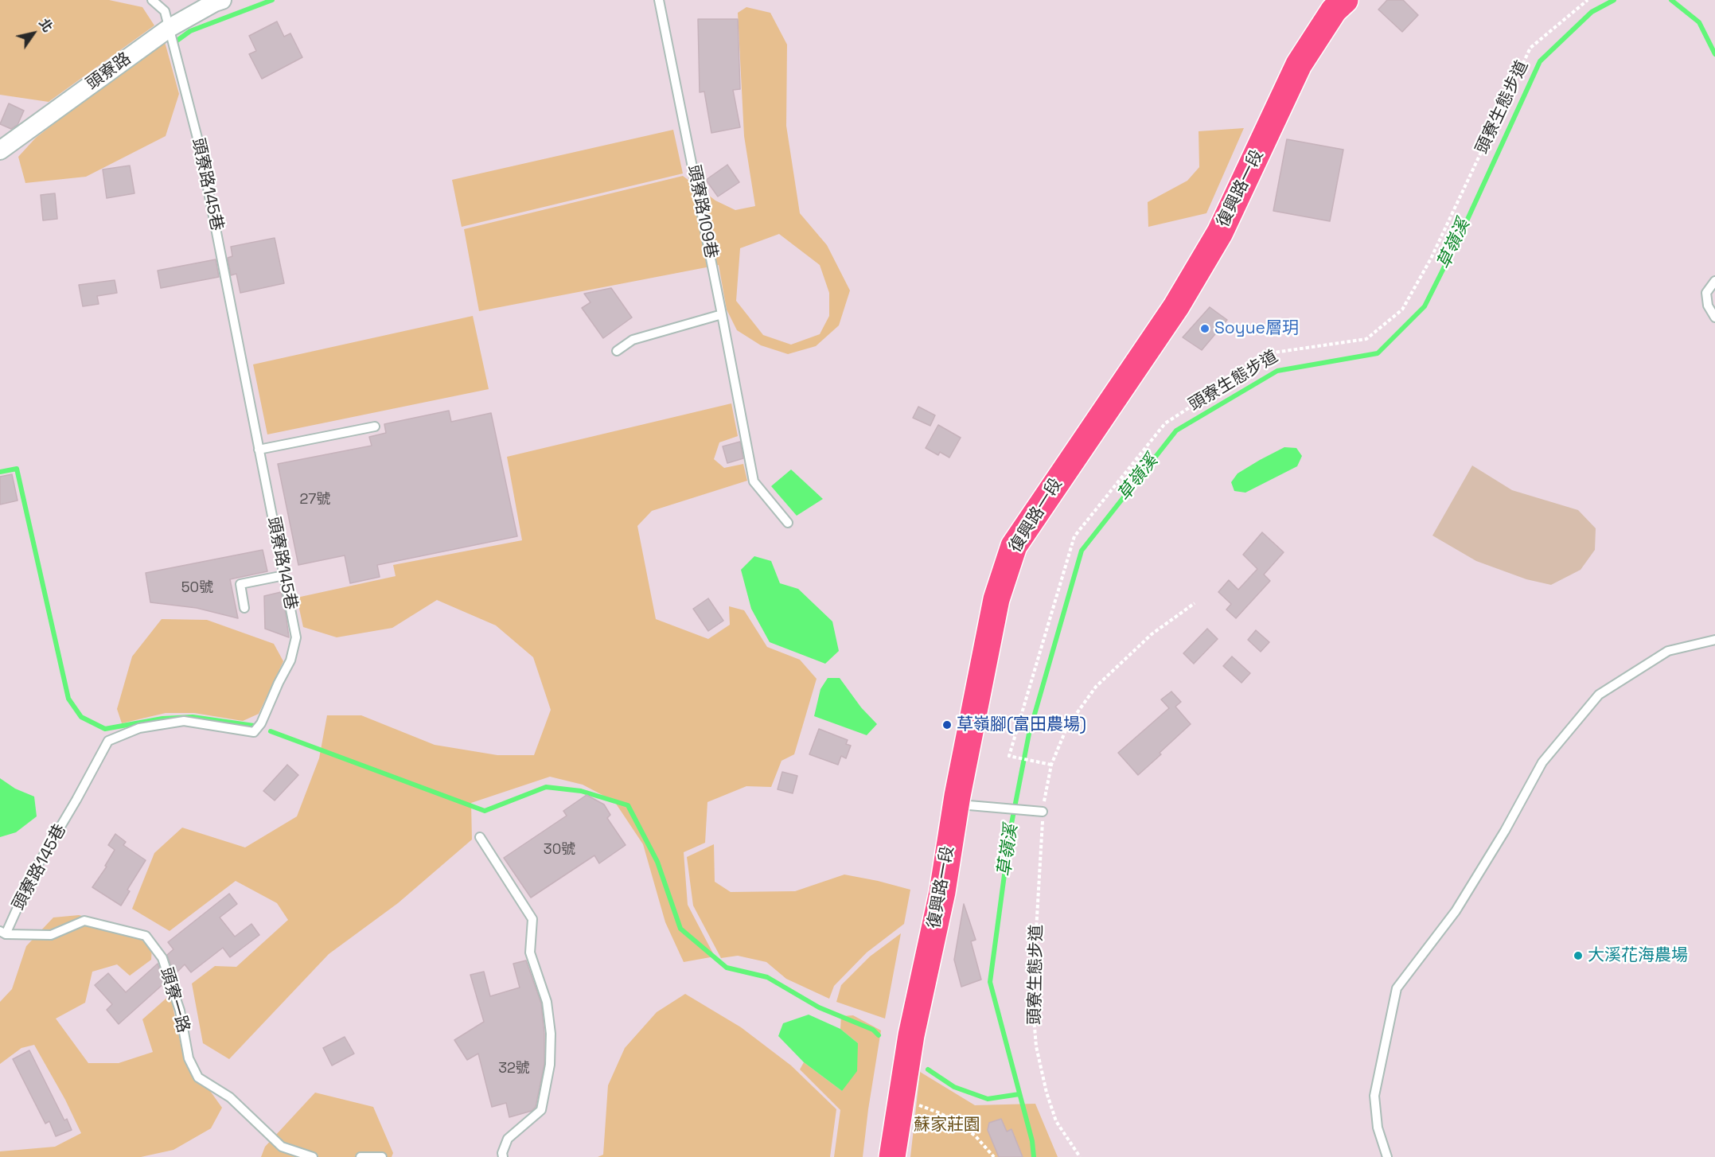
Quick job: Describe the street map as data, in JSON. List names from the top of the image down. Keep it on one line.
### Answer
{"streets":{"main road":["復興路一段"],"street":["頭寮路"],"lane":["頭寮路145巷","頭寮路109巷","頭寮一路"],"path":["頭寮生態步道"]},"crossings":[["頭寮路","頭寮路145巷"],["頭寮路145巷","頭寮一路"]],"water":["草嶺溪"],"parks":["蘇家莊園"],"places":["Soyue層玥","草嶺腳(富田農場)","大溪花海農場"],"house_numbers":["27號","50號","30號","32號"],"north":"top right"}
